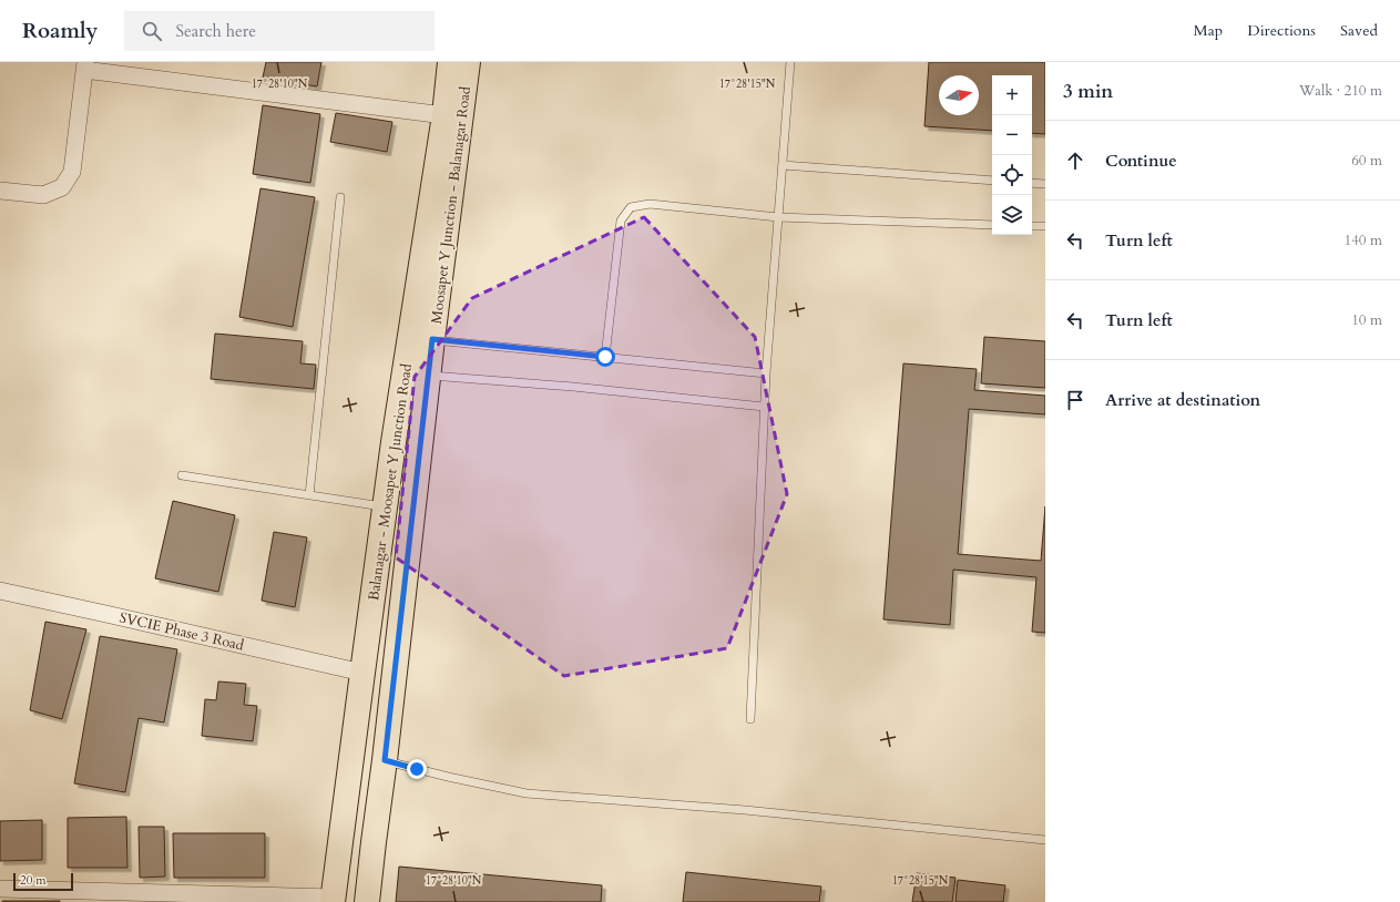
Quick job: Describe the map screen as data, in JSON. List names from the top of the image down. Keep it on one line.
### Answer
{"streets":{"main road":["Moosapet Y Junction - Balanagar Road","Balanagar - Moosapet Y Junction Road"],"street":["SVCIE Phase 3 Road"]},"crossings":[["Balanagar - Moosapet Y Junction Road","SVCIE Phase 3 Road"]],"scale_bar":"20 m","north":"right","page":{"header":"Roamly","search":"Search here","nav":["Map","Directions","Saved"],"heading":["3 min","Walk · 210 m"],"map_buttons":["+","−"],"list":[["Continue","60 m"],["Turn left","140 m"],["Turn left","10 m"],"Arrive at destination"],"scale":"20 m"},"coordinates":["17°28'10\"N","17°28'15\"N"]}
